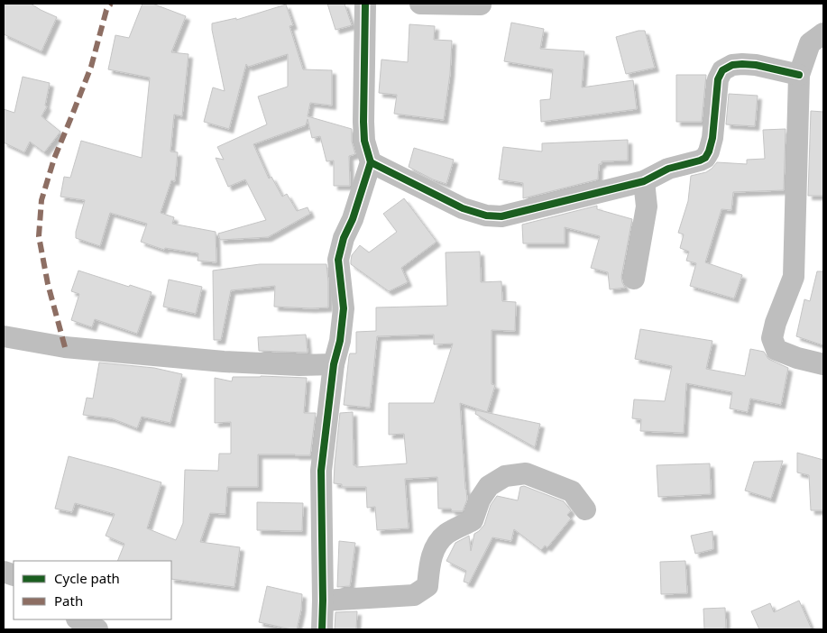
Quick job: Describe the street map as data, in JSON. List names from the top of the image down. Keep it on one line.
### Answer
{"legend":["Cycle path","Path"]}
